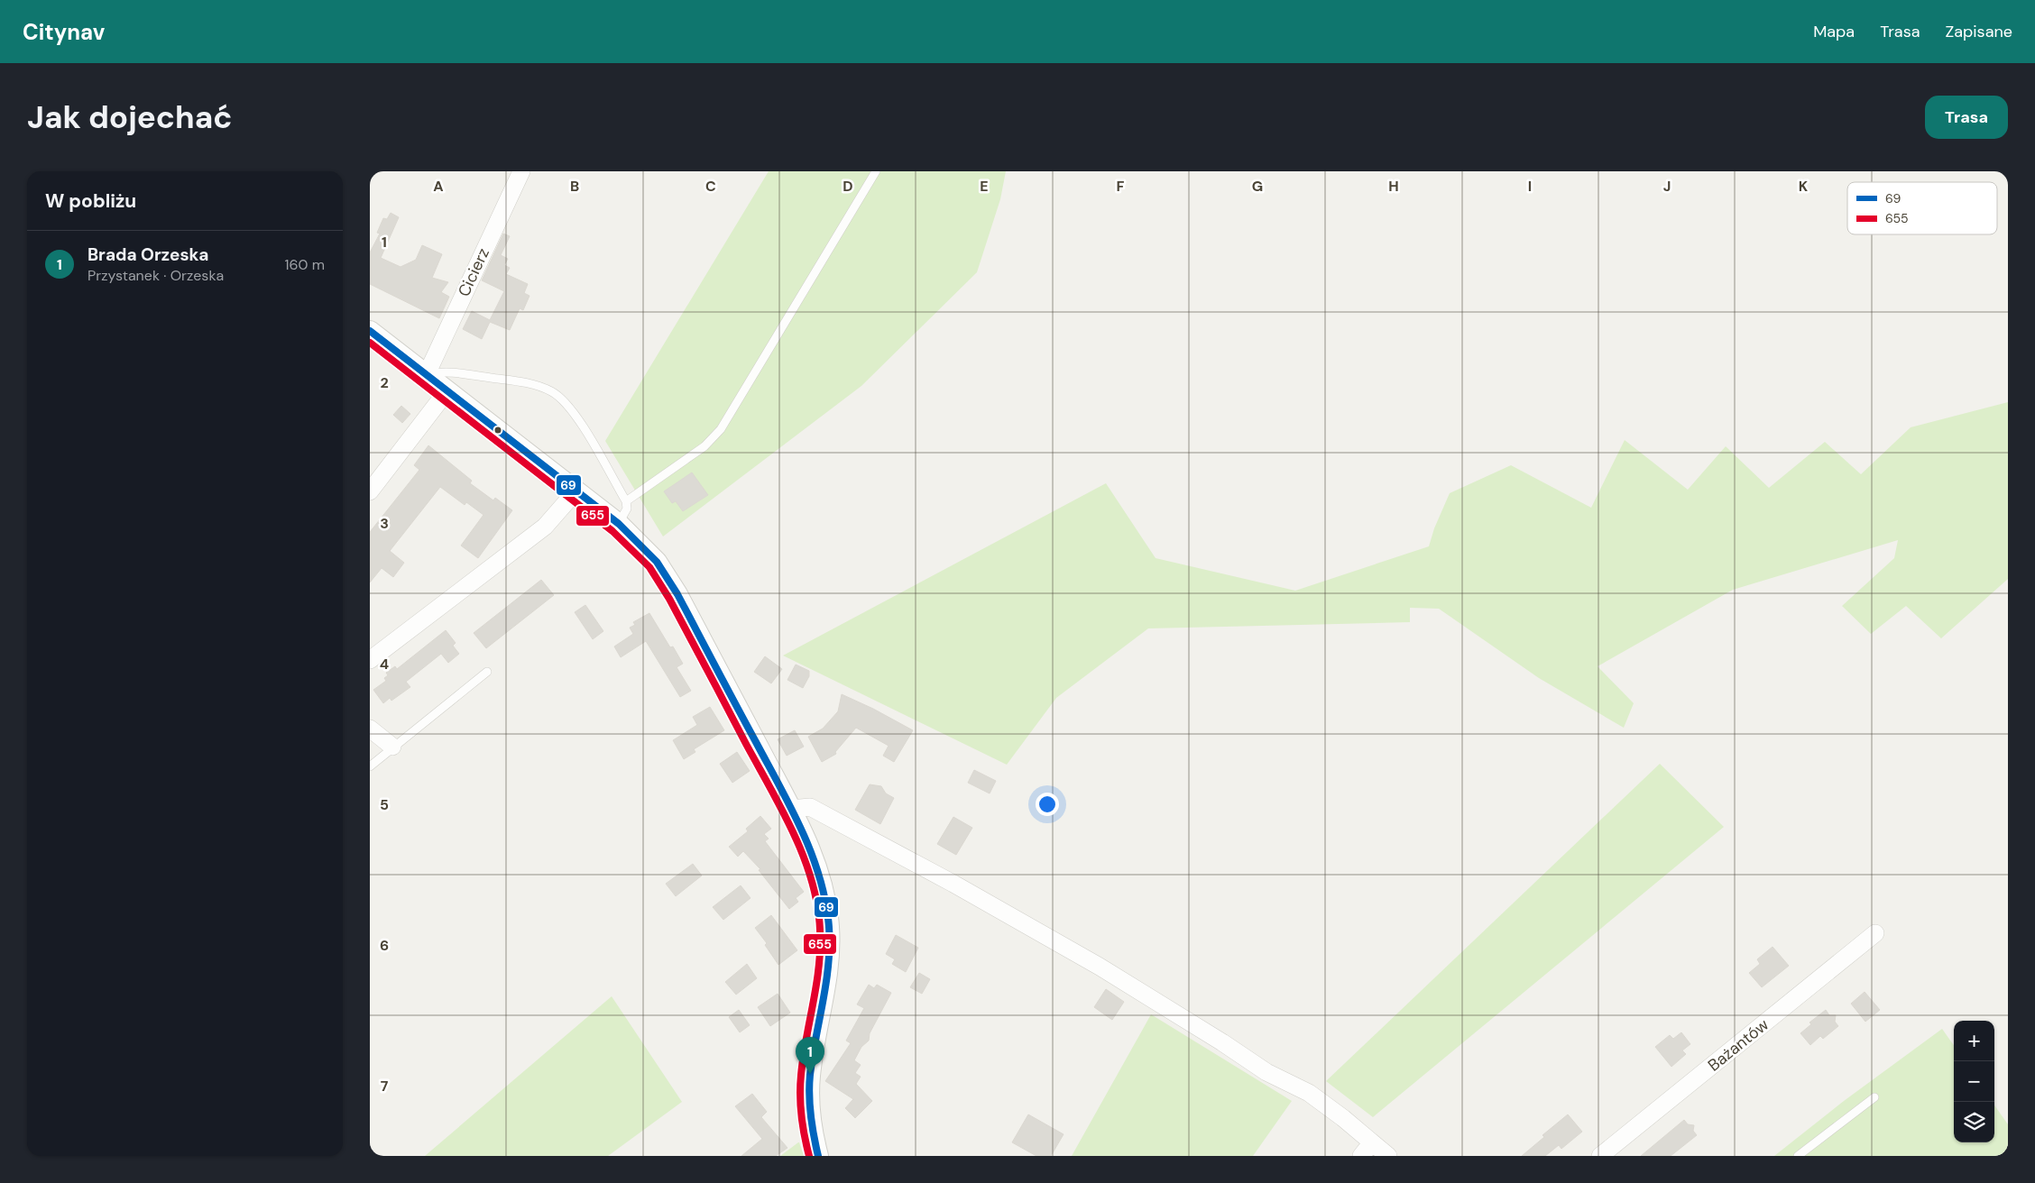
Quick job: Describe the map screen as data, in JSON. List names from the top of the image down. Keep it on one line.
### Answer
{"streets":{"street":["Cicierz","Bażantów"]},"lines":["transit line 69","transit line 655"],"legend":["69","655"],"page":{"header":"Citynav","nav":["Mapa","Trasa","Zapisane"],"buttons":"Trasa","title":"Jak dojechać","heading":"W pobliżu","list":[{"mark":"1","name":"Brada Orzeska","note":"Przystanek · Orzeska","value":"160 m"}],"map_buttons":["+","−"],"pins":"1"},"grid":{"columns":["A","B","C","D","E","F","G","H","I","J","K"],"rows":["1","2","3","4","5","6","7"]}}
